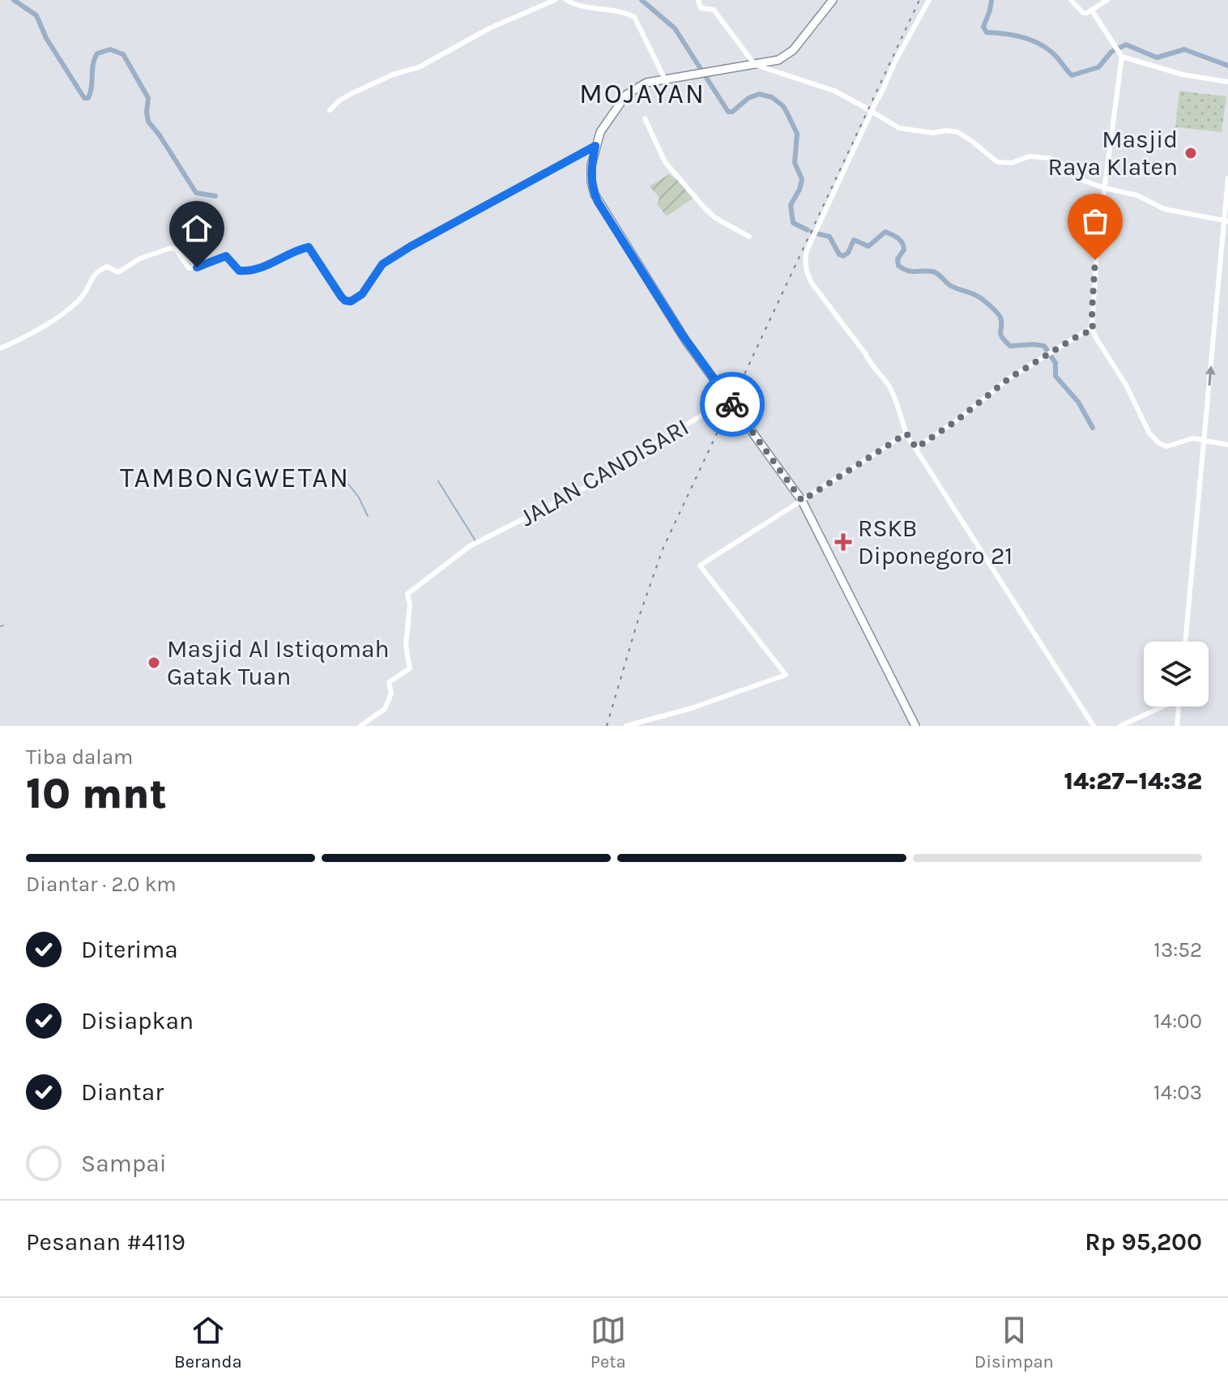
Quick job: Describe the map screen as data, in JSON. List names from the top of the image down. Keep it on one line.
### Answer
{"streets":{"street":["JALAN CANDISARI"]},"districts":["MOJAYAN","TAMBONGWETAN"],"places":{"other":["Masjid Raya Klaten","Masjid Al Istiqomah Gatak Tuan"],"health":["RSKB Diponegoro 21"]},"page":{"heading":["10 mnt","Tiba dalam","14:27–14:32"],"panel":["Pesanan #4119","Rp 95,200"],"bar":"Diantar · 2.0 km","list":[["Diterima","13:52"],["Disiapkan","14:00"],["Diantar","14:03"],"Sampai"],"tabs":["Beranda","Peta","Disimpan"]}}
